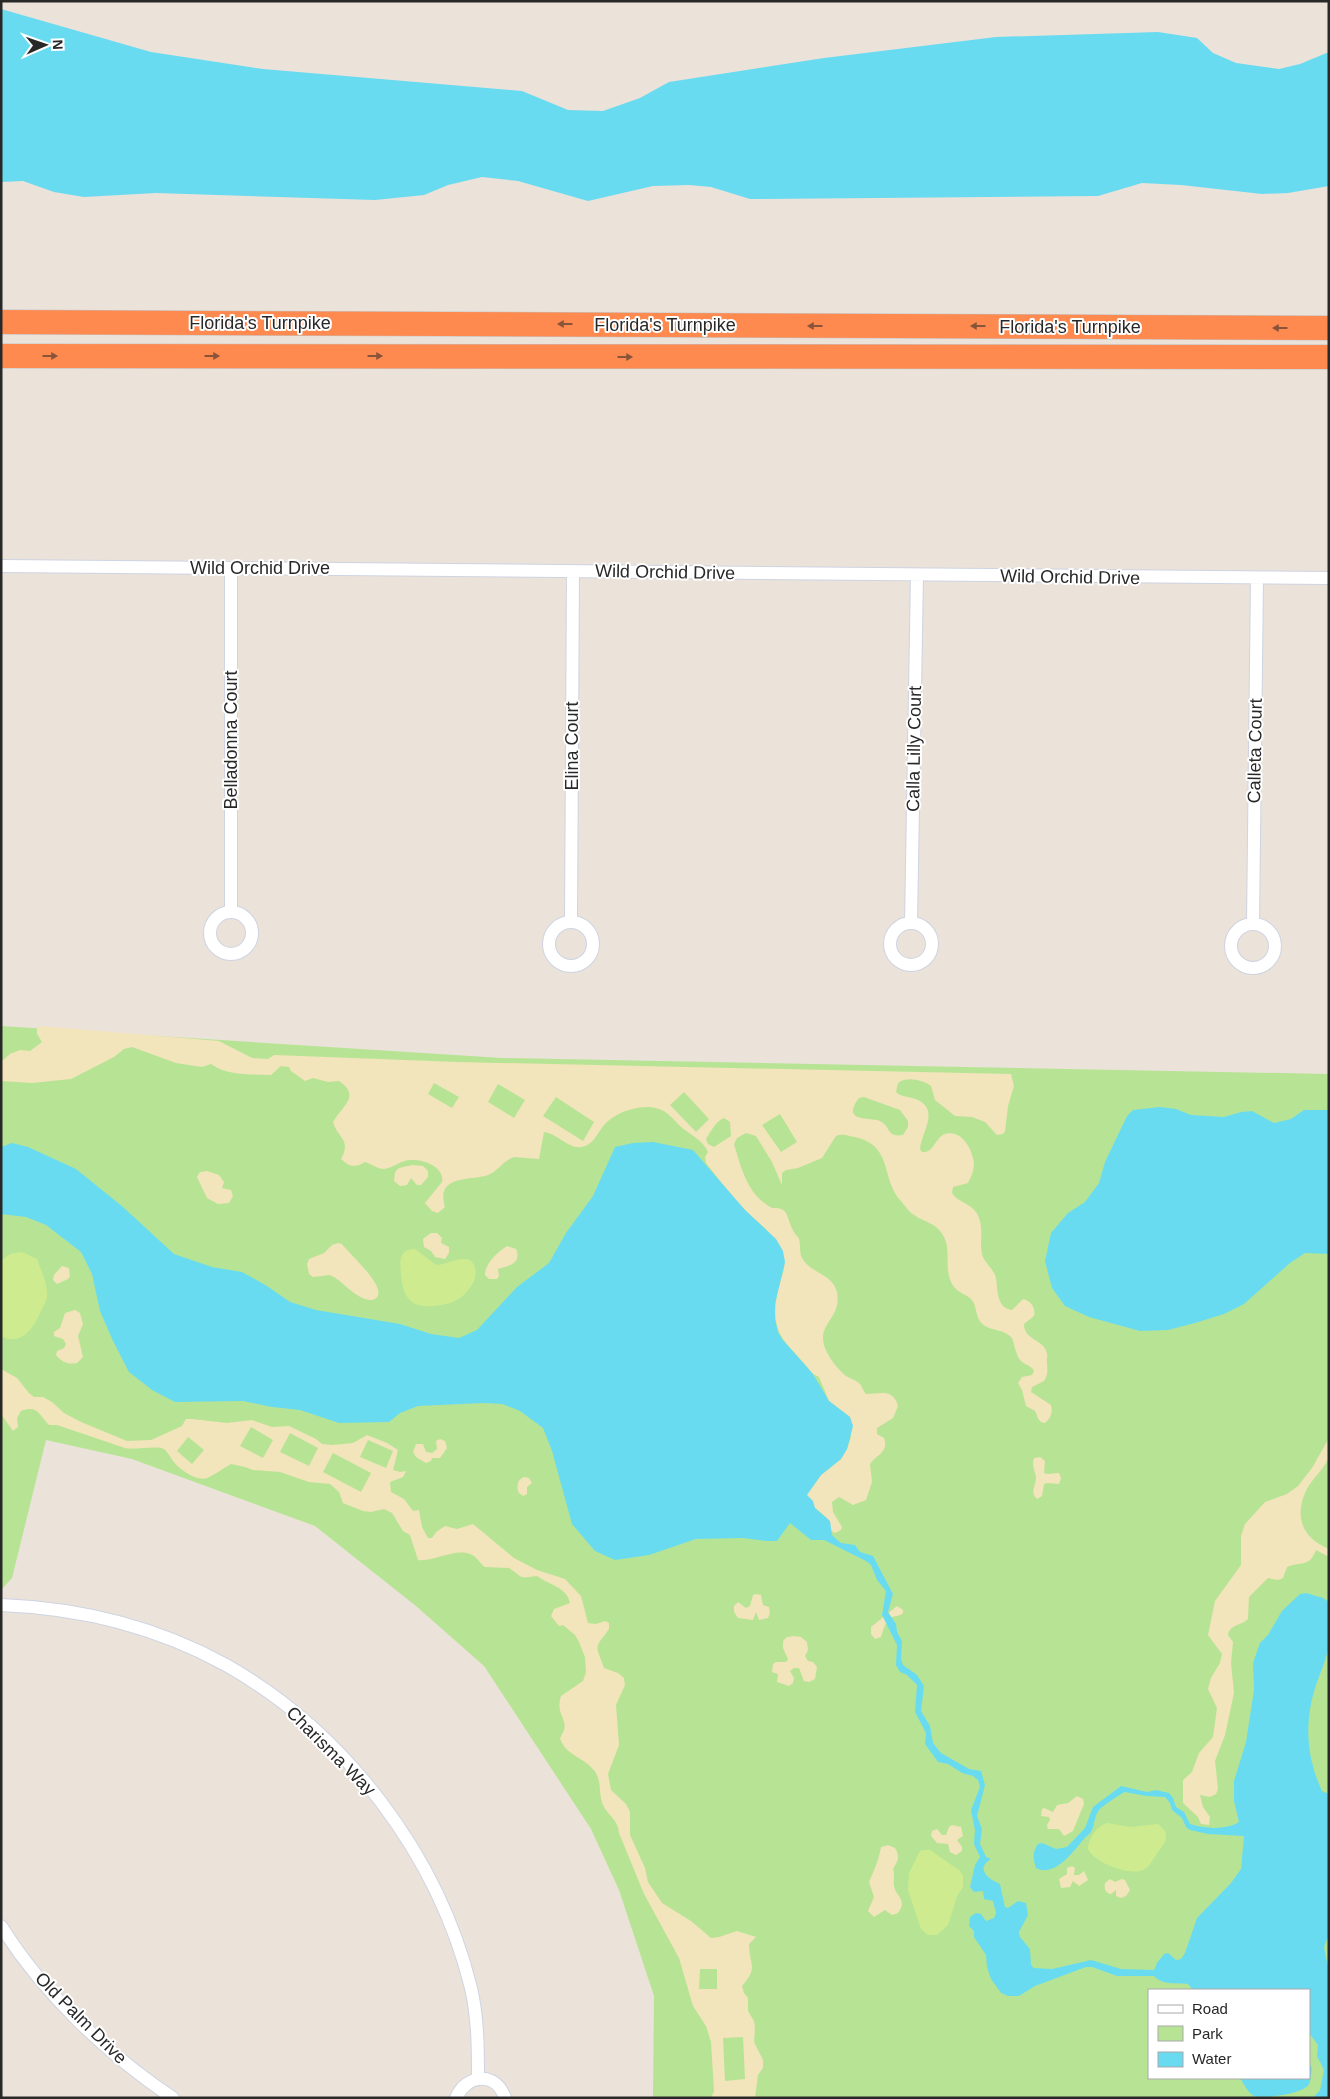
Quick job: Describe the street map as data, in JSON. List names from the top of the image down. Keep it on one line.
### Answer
{"streets":{"highway":["Florida's Turnpike"],"street":["Wild Orchid Drive","Belladonna Court","Elina Court","Calla Lilly Court","Calleta Court","Charisma Way","Old Palm Drive"]},"crossings":[["Wild Orchid Drive","Belladonna Court"],["Wild Orchid Drive","Elina Court"],["Wild Orchid Drive","Calla Lilly Court"],["Wild Orchid Drive","Calleta Court"]],"legend":["Road","Park","Water"],"north":"right"}
